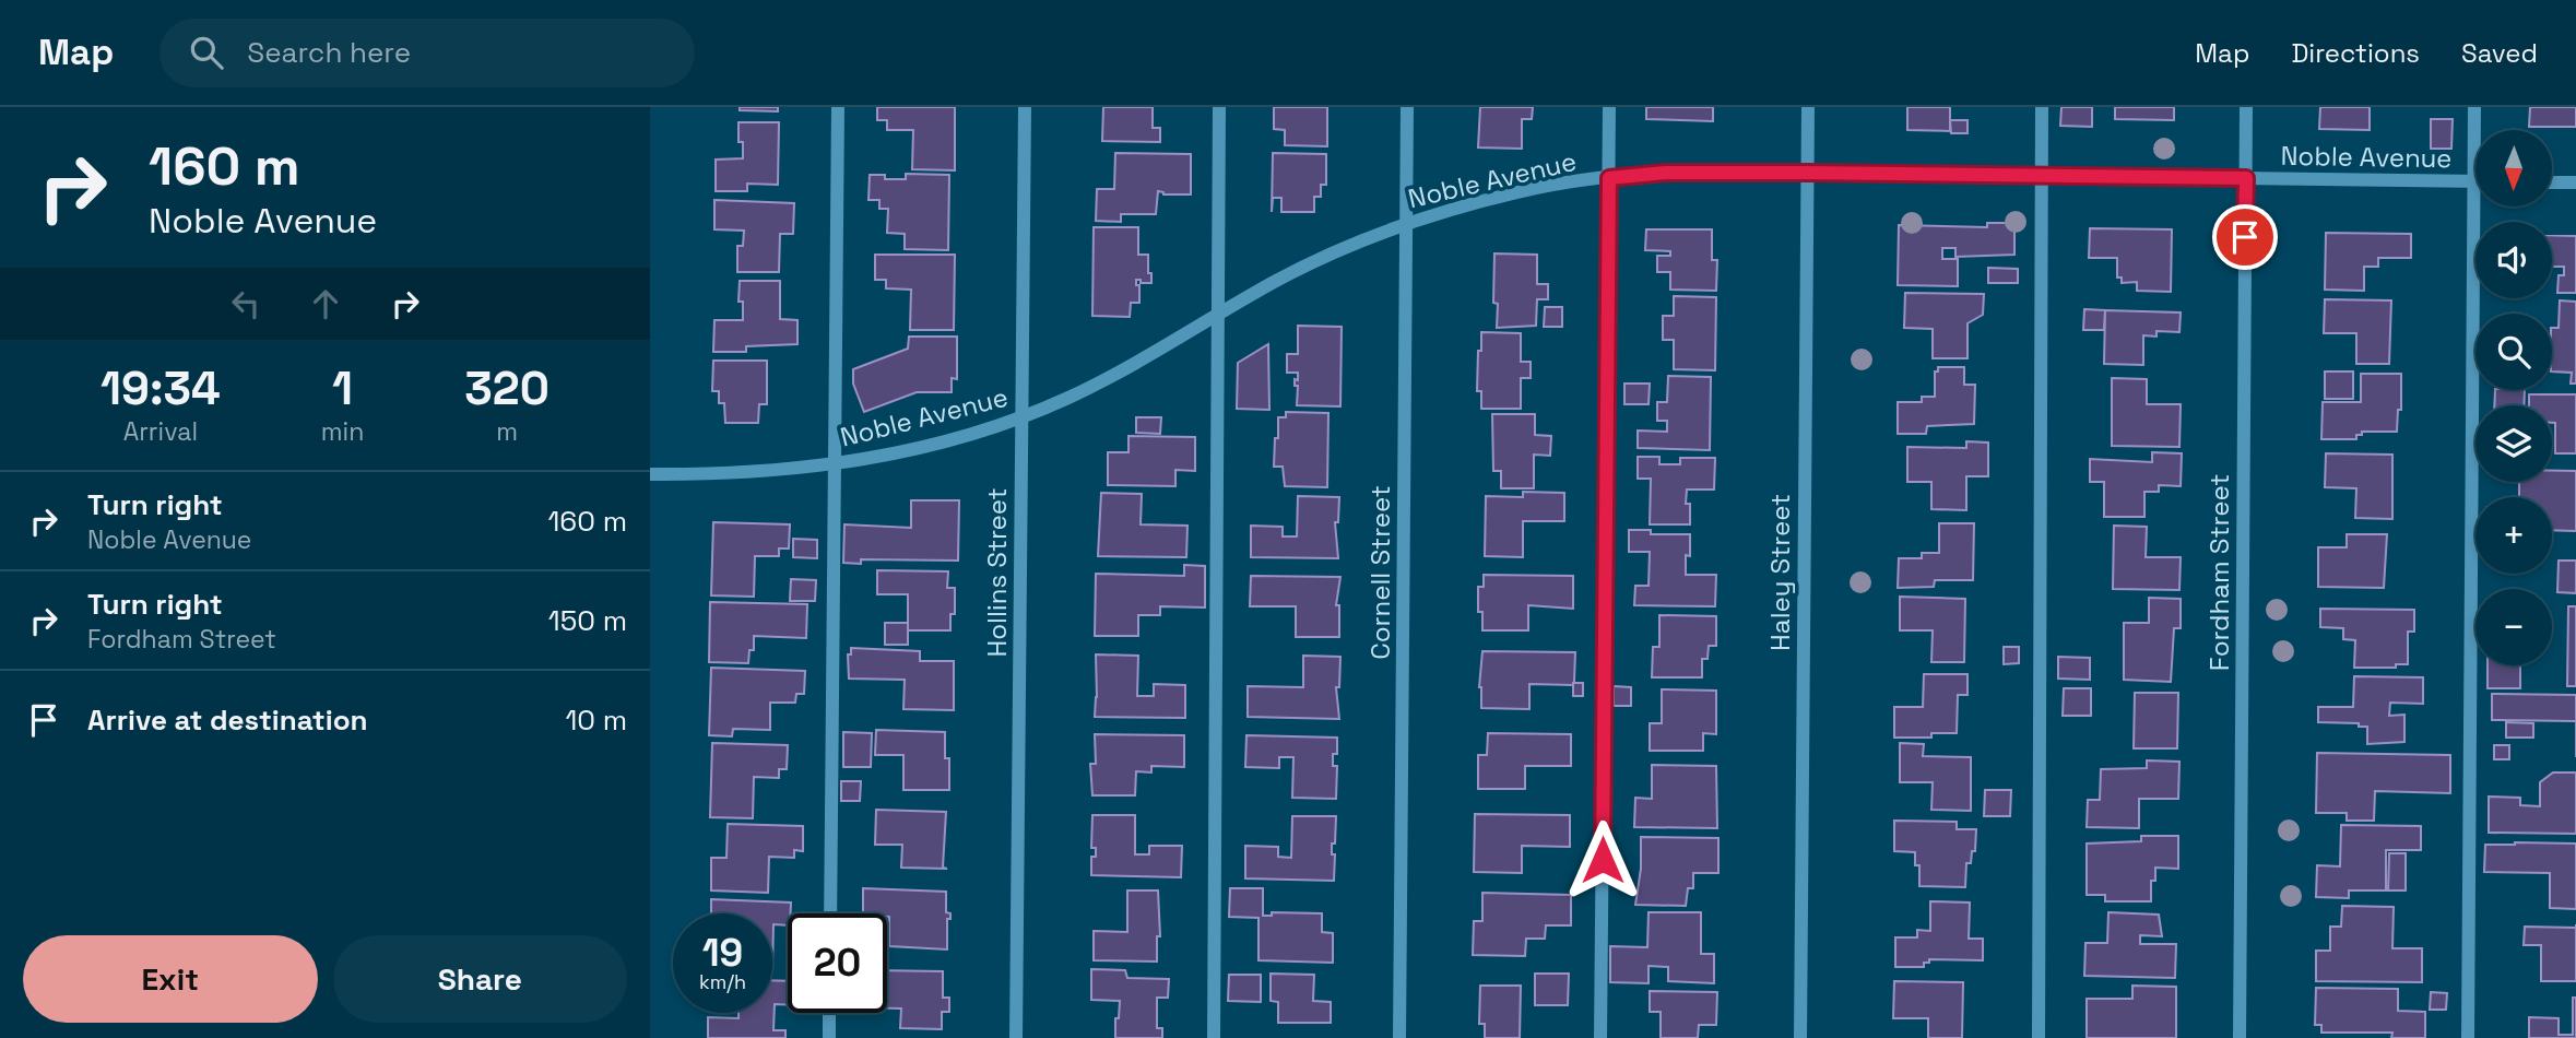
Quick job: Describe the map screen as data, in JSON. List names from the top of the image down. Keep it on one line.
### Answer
{"streets":{"street":["Noble Avenue","Hollins Street","Cornell Street","Haley Street","Fordham Street"]},"crossings":[["Noble Avenue","Hollins Street"],["Noble Avenue","Cornell Street"],["Noble Avenue","Haley Street"],["Noble Avenue","Fordham Street"]],"north":"bottom","page":{"header":"Map","search":"Search here","nav":["Map","Directions","Saved"],"turn":["160 m","Noble Avenue"],"map_buttons":["+","−"],"eta":["19:34","Arrival","1","min","320","m"],"list":[{"name":"Turn right","note":"Noble Avenue","value":"160 m"},{"name":"Turn right","note":"Fordham Street","value":"150 m"},{"name":"Arrive at destination","value":"10 m"}],"speed":"19 km/h","limit":"20","buttons":["Exit","Share"]}}
